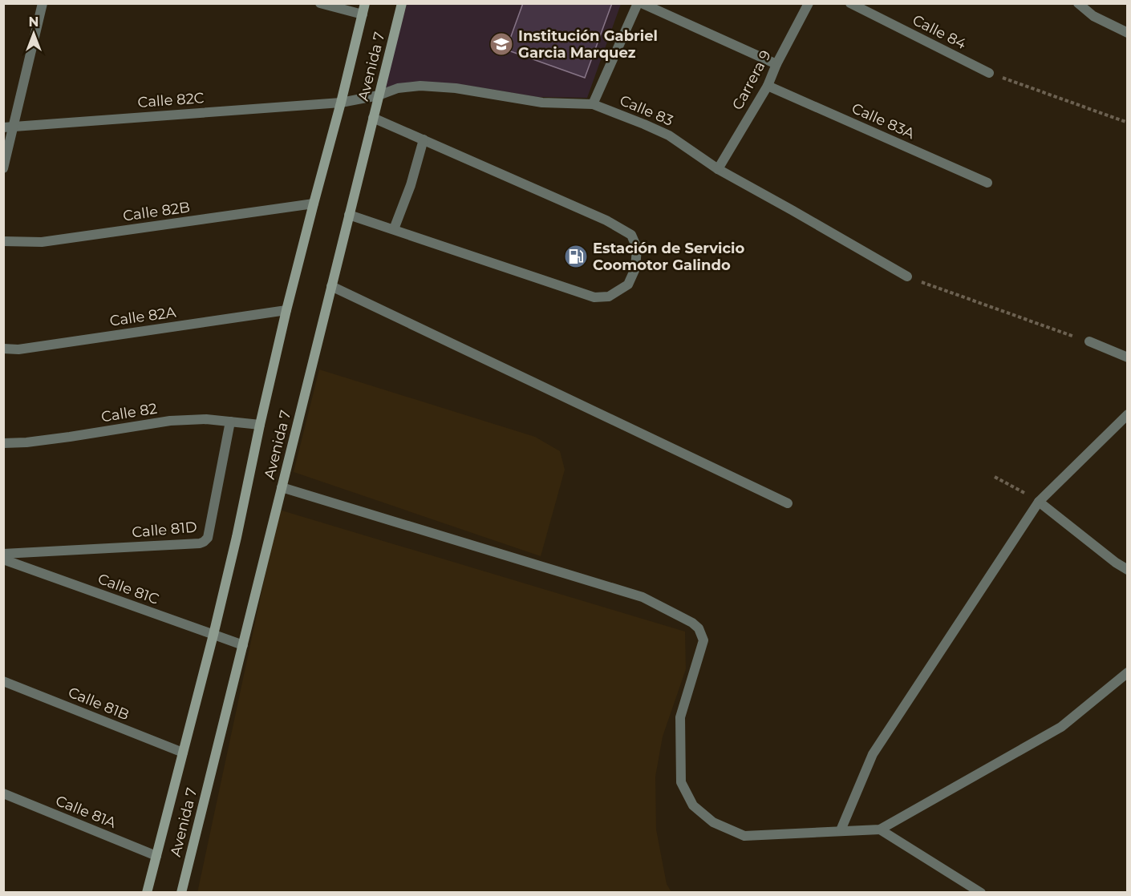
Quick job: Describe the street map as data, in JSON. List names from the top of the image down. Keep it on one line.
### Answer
{"streets":{"main road":["Avenida 7"],"street":["Calle 84","Carrera 9","Calle 82C","Calle 83","Calle 83A","Calle 82B","Calle 82A","Calle 82","Calle 81D","Calle 81C","Calle 81B","Calle 81A"]},"crossings":[["Avenida 7","Calle 82C"],["Avenida 7","Calle 83"],["Avenida 7","Calle 82B"],["Avenida 7","Calle 82A"],["Avenida 7","Calle 82"],["Avenida 7","Calle 81C"],["Avenida 7","Calle 81B"],["Avenida 7","Calle 81A"],["Carrera 9","Calle 83"],["Carrera 9","Calle 83A"],["Calle 82C","Calle 83"],["Calle 82","Calle 81D"]],"places":{"school or university":["Institución Gabriel Garcia Marquez"],"fuel station":["Estación de Servicio Coomotor Galindo"]},"north":"top"}
